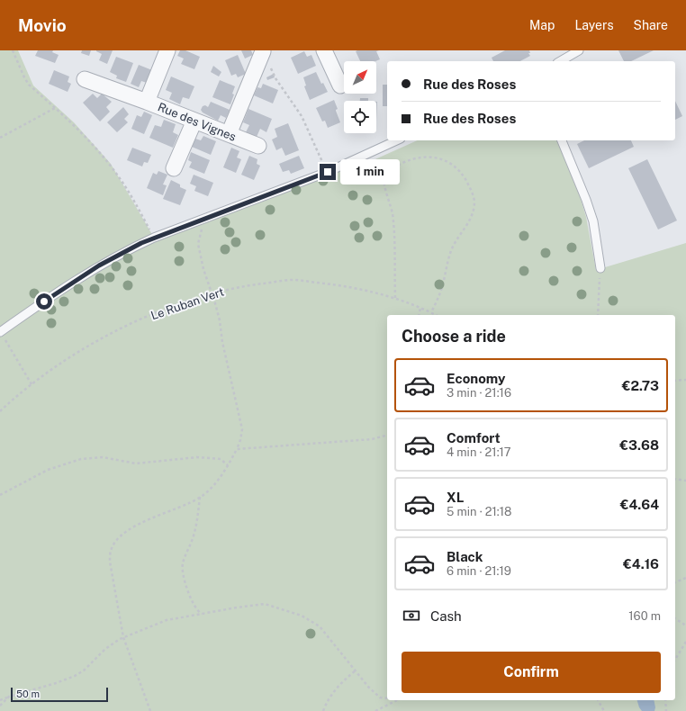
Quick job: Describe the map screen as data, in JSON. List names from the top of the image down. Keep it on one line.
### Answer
{"streets":{"street":["Rue des Vignes"],"path":["Le Ruban Vert"]},"scale_bar":"50 m","north":"top right","page":{"header":"Movio","nav":["Map","Layers","Share"],"banner":["Rue des Roses","Rue des Roses"],"bubble":"1 min","heading":"Choose a ride","list":[{"name":"Economy","note":"3 min · 21:16","value":"€2.73"},{"name":"Comfort","note":"4 min · 21:17","value":"€3.68"},{"name":"XL","note":"5 min · 21:18","value":"€4.64"},{"name":"Black","note":"6 min · 21:19","value":"€4.16"}],"pay":["Cash","160 m"],"buttons":"Confirm","scale":"50 m"}}
